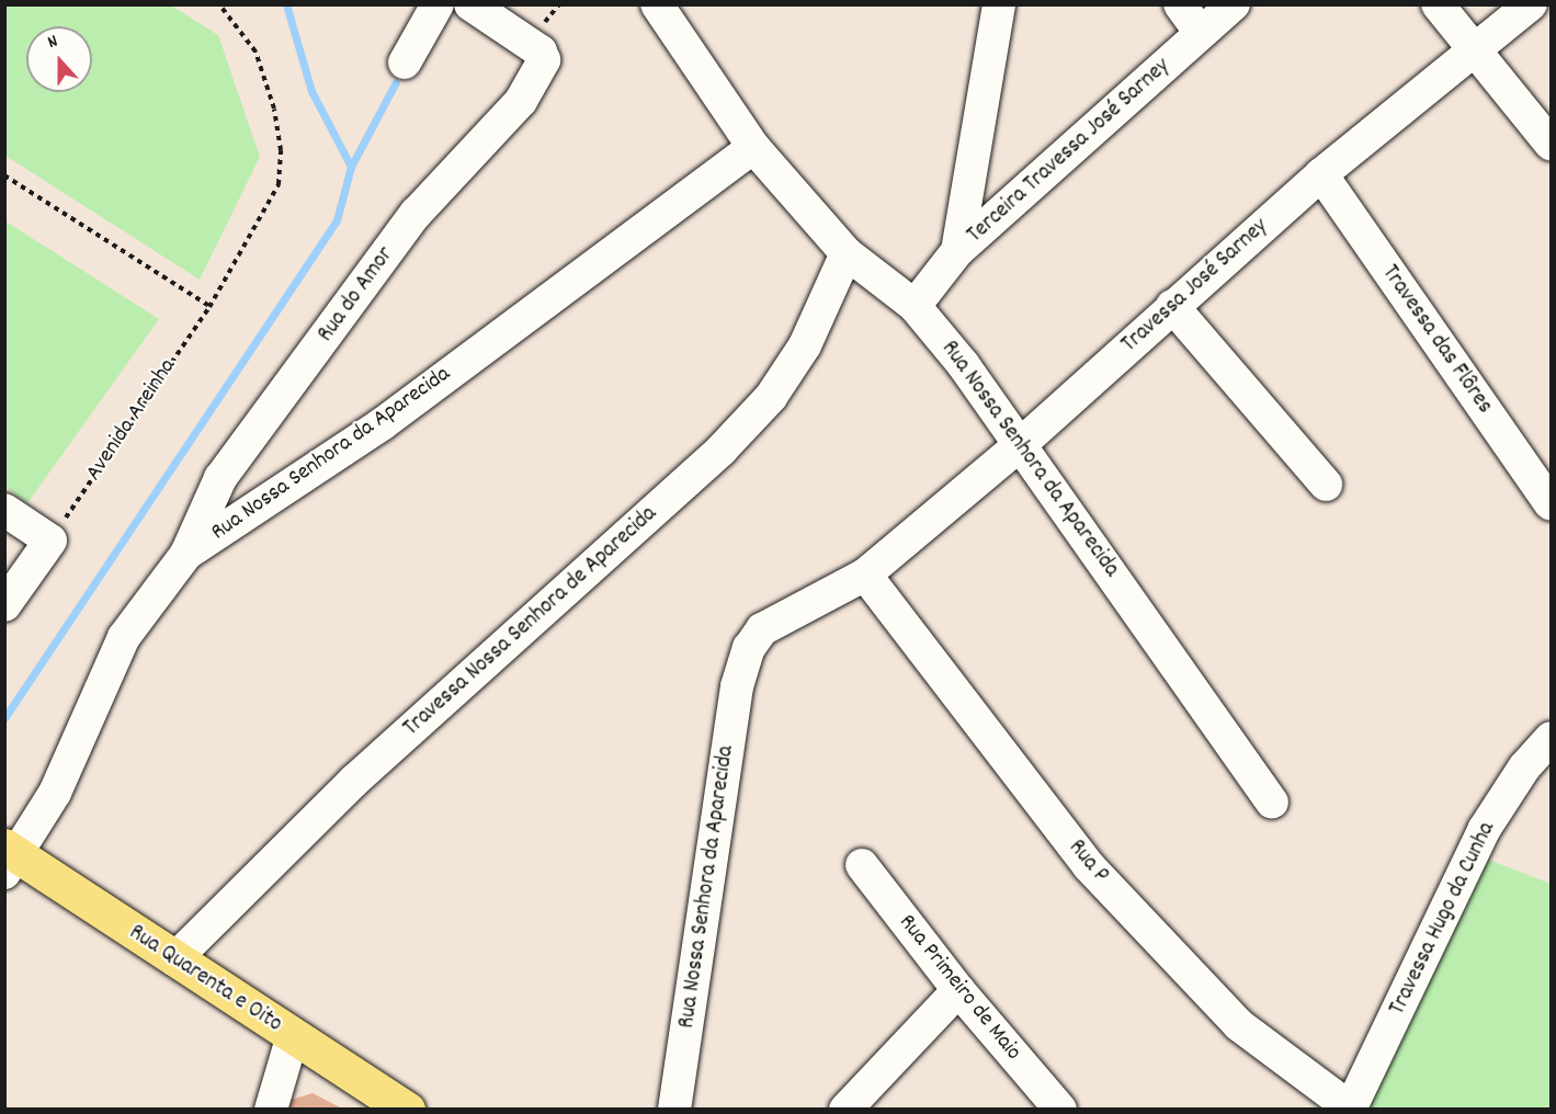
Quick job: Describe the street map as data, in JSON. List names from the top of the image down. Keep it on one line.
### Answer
{"streets":{"main road":["Rua Quarenta e Oito"],"street":["Terceira Travessa José Sarney","Travessa José Sarney","Rua do Amor","Travessa das Flôres","Rua Nossa Senhora da Aparecida","Travessa Nossa Senhora de Aparecida","Rua P","Travessa Hugo da Cunha","Rua Primeiro de Maio"],"path":["Avenida Areinha"]},"crossings":[["Terceira Travessa José Sarney","Rua Nossa Senhora da Aparecida"],["Travessa José Sarney","Travessa das Flôres"],["Travessa José Sarney","Rua Nossa Senhora da Aparecida"],["Travessa José Sarney","Rua P"],["Rua do Amor","Rua Nossa Senhora da Aparecida"],["Rua Nossa Senhora da Aparecida","Travessa Nossa Senhora de Aparecida"],["Rua Nossa Senhora da Aparecida","Rua P"],["Rua Nossa Senhora da Aparecida","Rua Quarenta e Oito"],["Travessa Nossa Senhora de Aparecida","Rua Quarenta e Oito"],["Rua P","Travessa Hugo da Cunha"]],"north":"top"}
